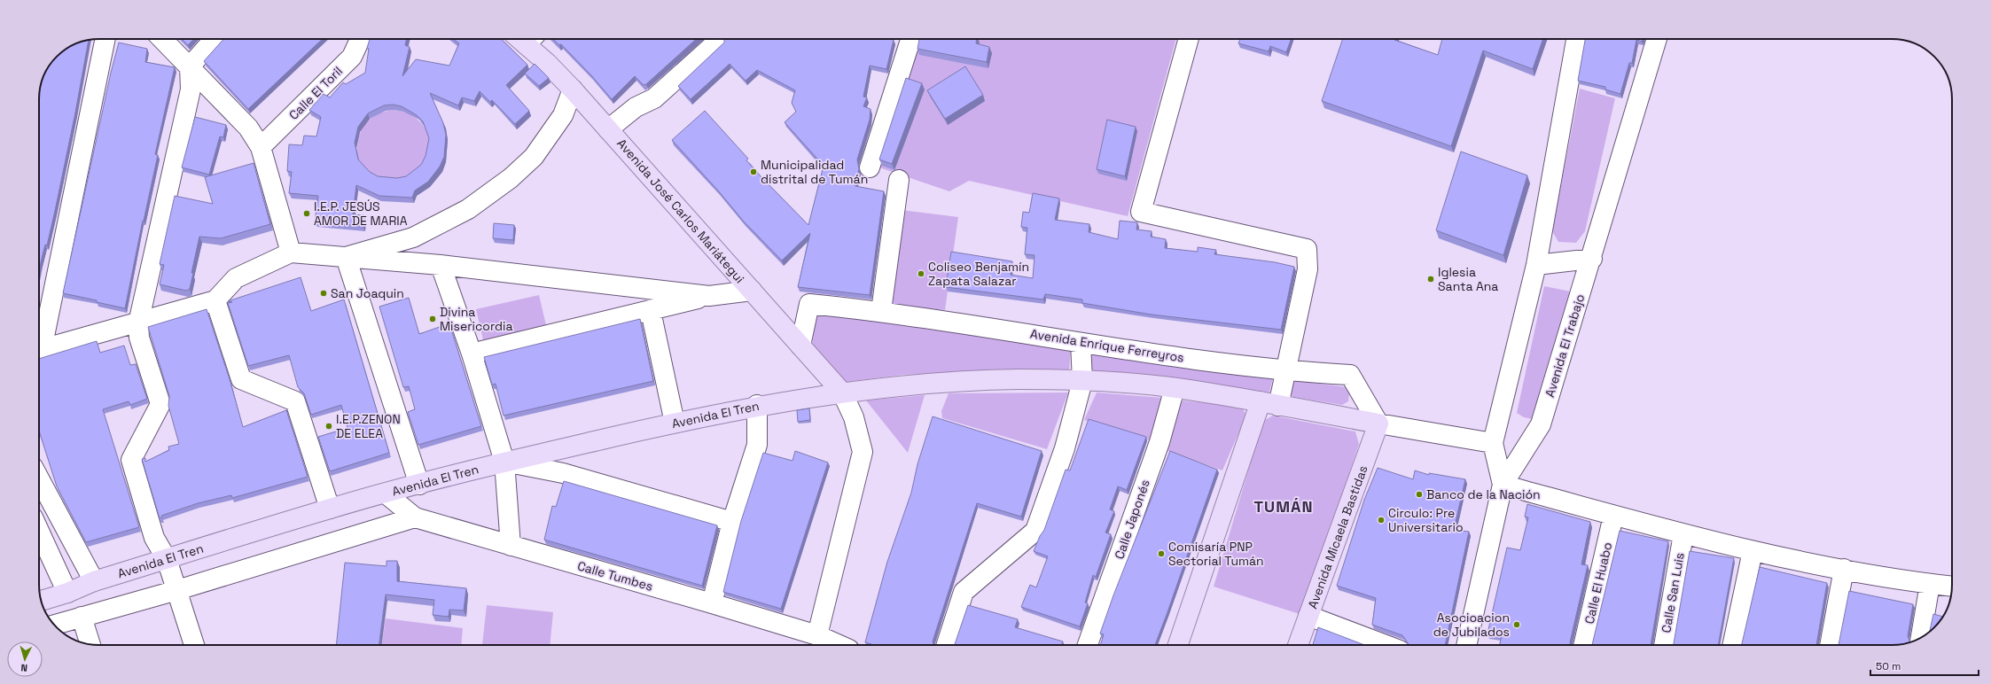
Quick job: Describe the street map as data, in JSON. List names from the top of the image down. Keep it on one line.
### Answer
{"streets":{"main road":["Avenida José Carlos Mariátegui","Avenida El Tren","Avenida Micaela Bastidas"],"street":["Calle El Toril","Avenida Enrique Ferreyros","Avenida El Trabajo","Calle Japonés","Calle Tumbes","Calle El Huabo","Calle San Luis"]},"crossings":[["Avenida José Carlos Mariátegui","Avenida Enrique Ferreyros"],["Avenida José Carlos Mariátegui","Avenida El Tren"],["Avenida Enrique Ferreyros","Avenida El Tren"],["Avenida Enrique Ferreyros","Avenida Micaela Bastidas"],["Avenida El Tren","Calle Japonés"],["Avenida El Tren","Avenida Micaela Bastidas"],["Avenida El Tren","Calle Tumbes"]],"districts":["TUMÁN"],"places":["Municipalidad distrital de Tumán","I.E.P. JESÚS AMOR DE MARIA","Coliseo Benjamín Zapata Salazar","Iglesia Santa Ana","San Joaquin","Divina Misericordia","I.E.P.ZENON DE ELEA","Banco de la Nación","Circulo: Pre Universitario","Comisaría PNP Sectorial Tumán","Asocioacion de Jubilados"],"scale_bar":"50 m","north":"bottom"}
